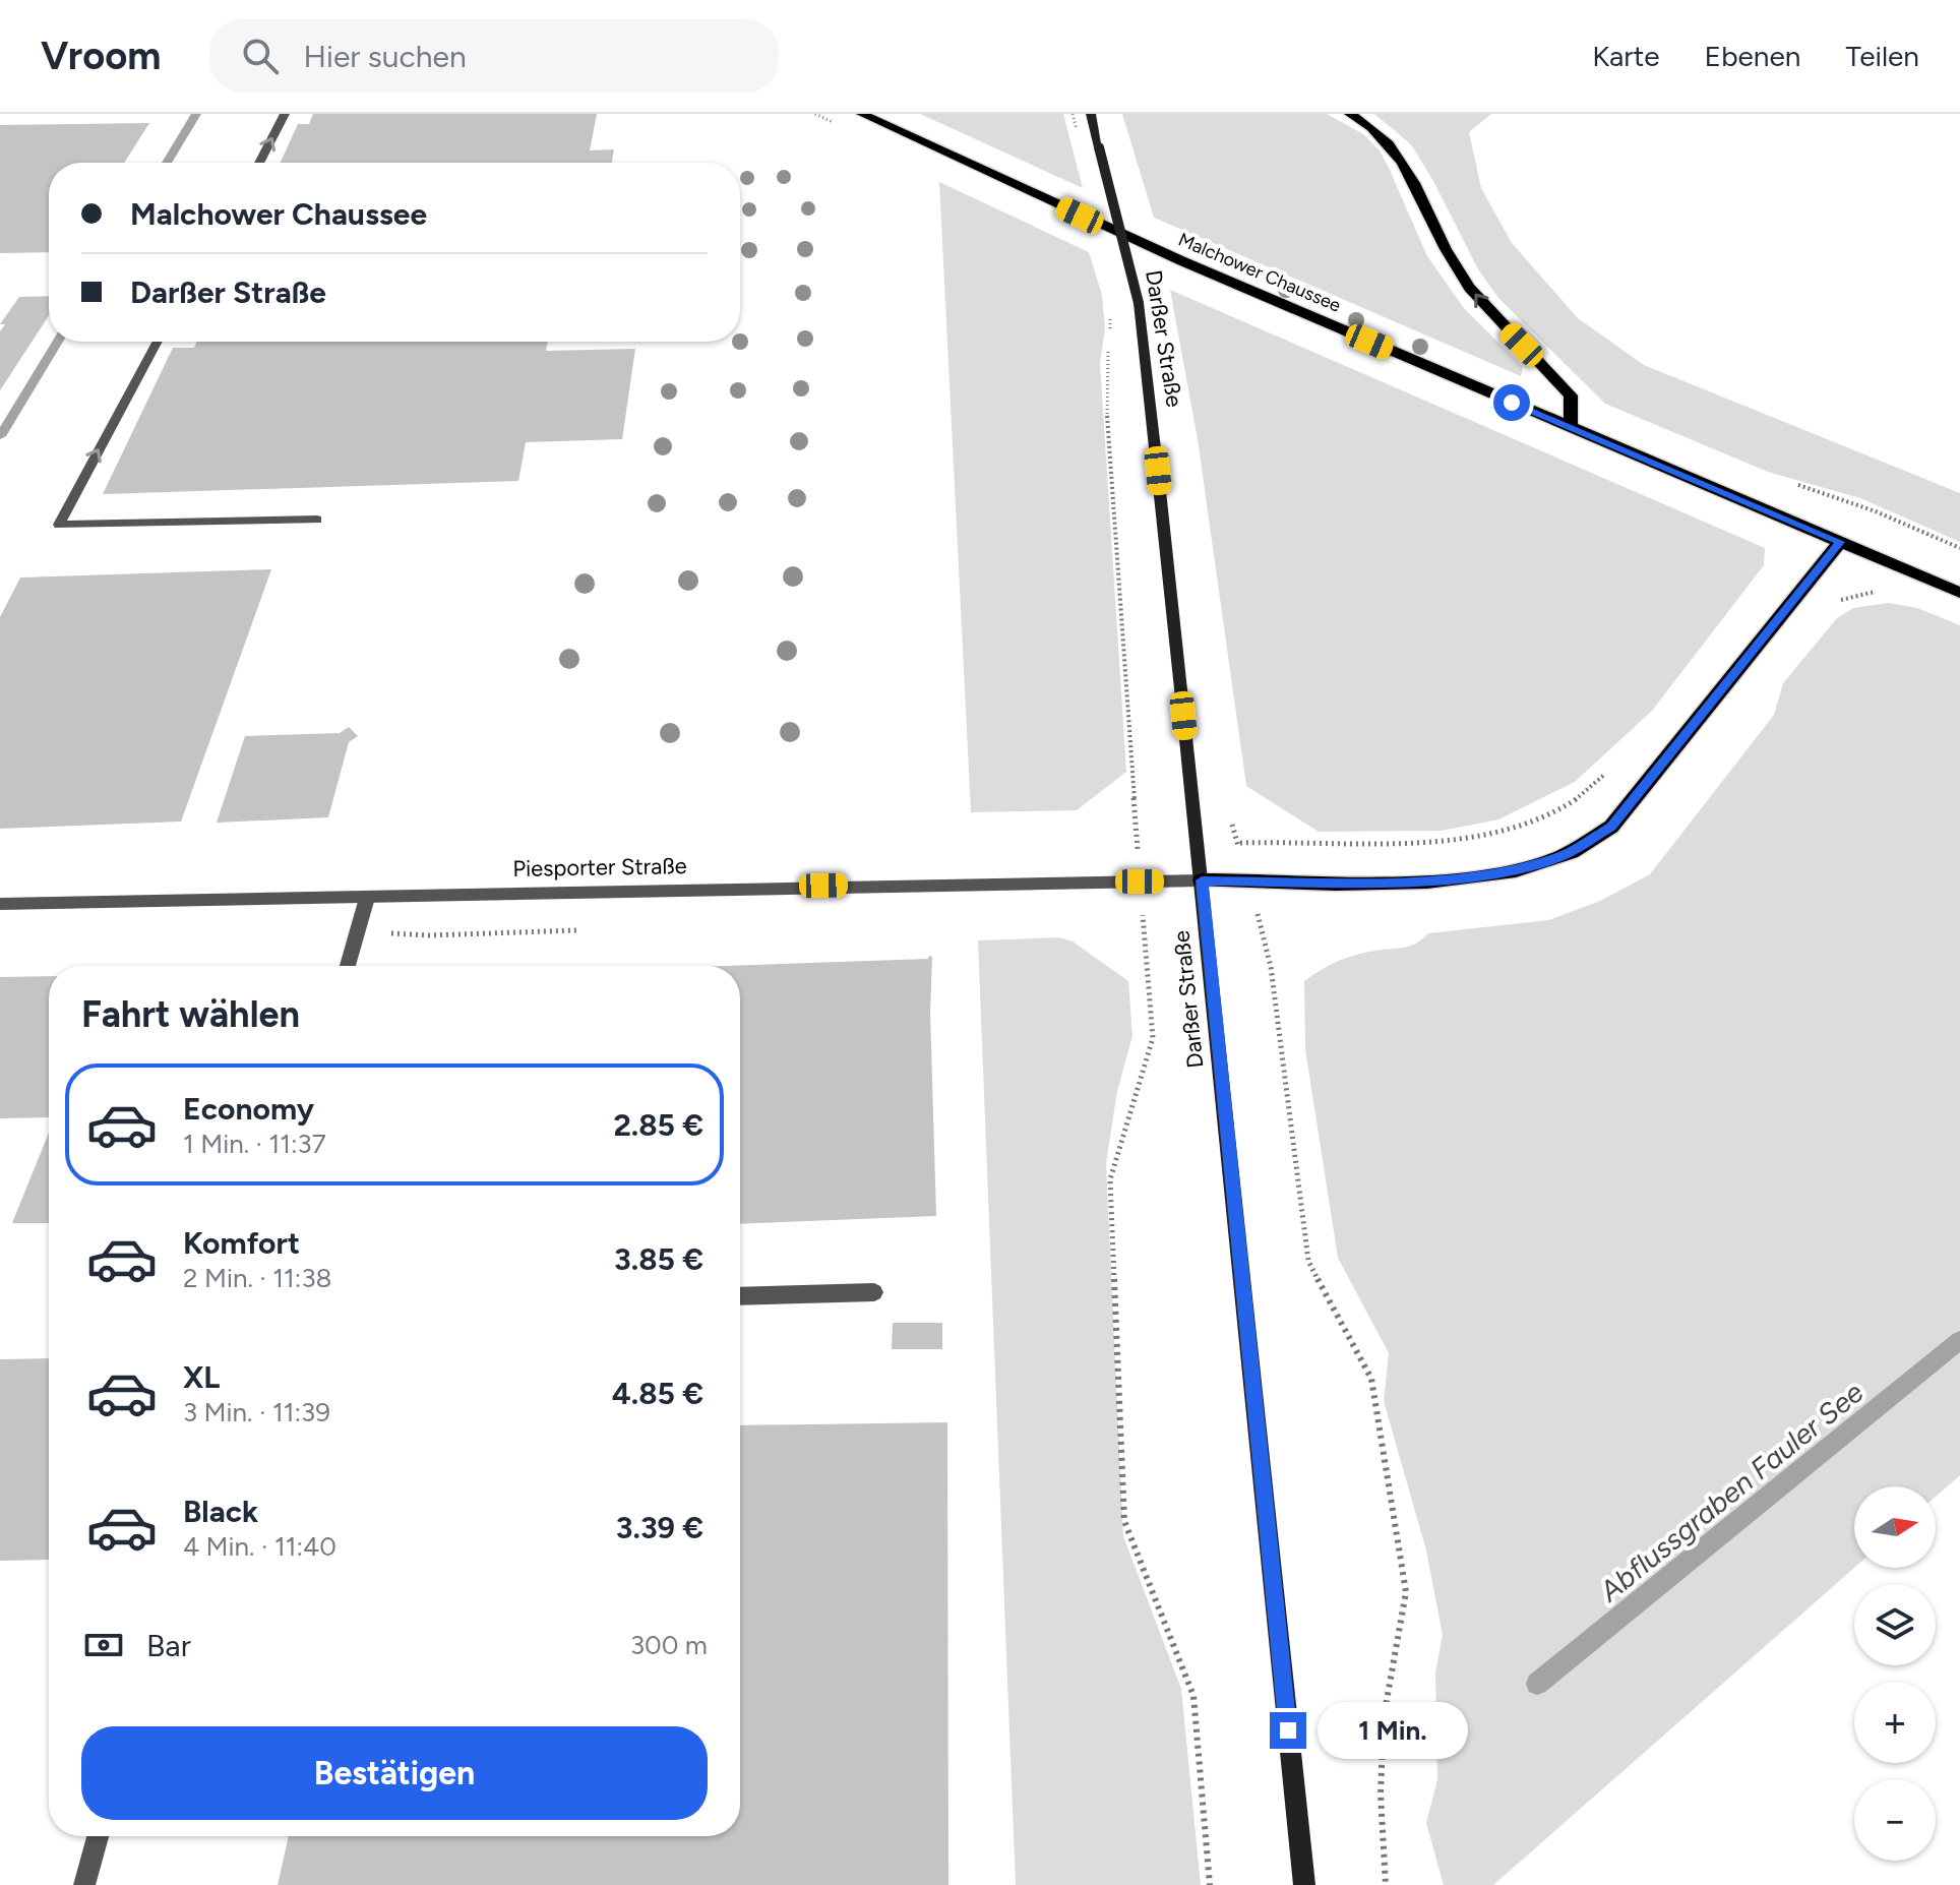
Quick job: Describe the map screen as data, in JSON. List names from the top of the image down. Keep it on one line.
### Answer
{"streets":{"main road":["Malchower Chaussee","Darßer Straße"],"street":["Piesporter Straße"]},"crossings":[["Darßer Straße","Piesporter Straße"]],"water":["Abflussgraben Fauler See"],"north":"right","page":{"header":"Vroom","search":"Hier suchen","nav":["Karte","Ebenen","Teilen"],"banner":["Malchower Chaussee","Darßer Straße"],"heading":"Fahrt wählen","list":[{"name":"Economy","note":"1 Min. · 11:37","value":"2.85 €"},{"name":"Komfort","note":"2 Min. · 11:38","value":"3.85 €"},{"name":"XL","note":"3 Min. · 11:39","value":"4.85 €"},{"name":"Black","note":"4 Min. · 11:40","value":"3.39 €"}],"map_buttons":["+","−"],"pay":["Bar","300 m"],"bubble":"1 Min.","buttons":"Bestätigen"}}
